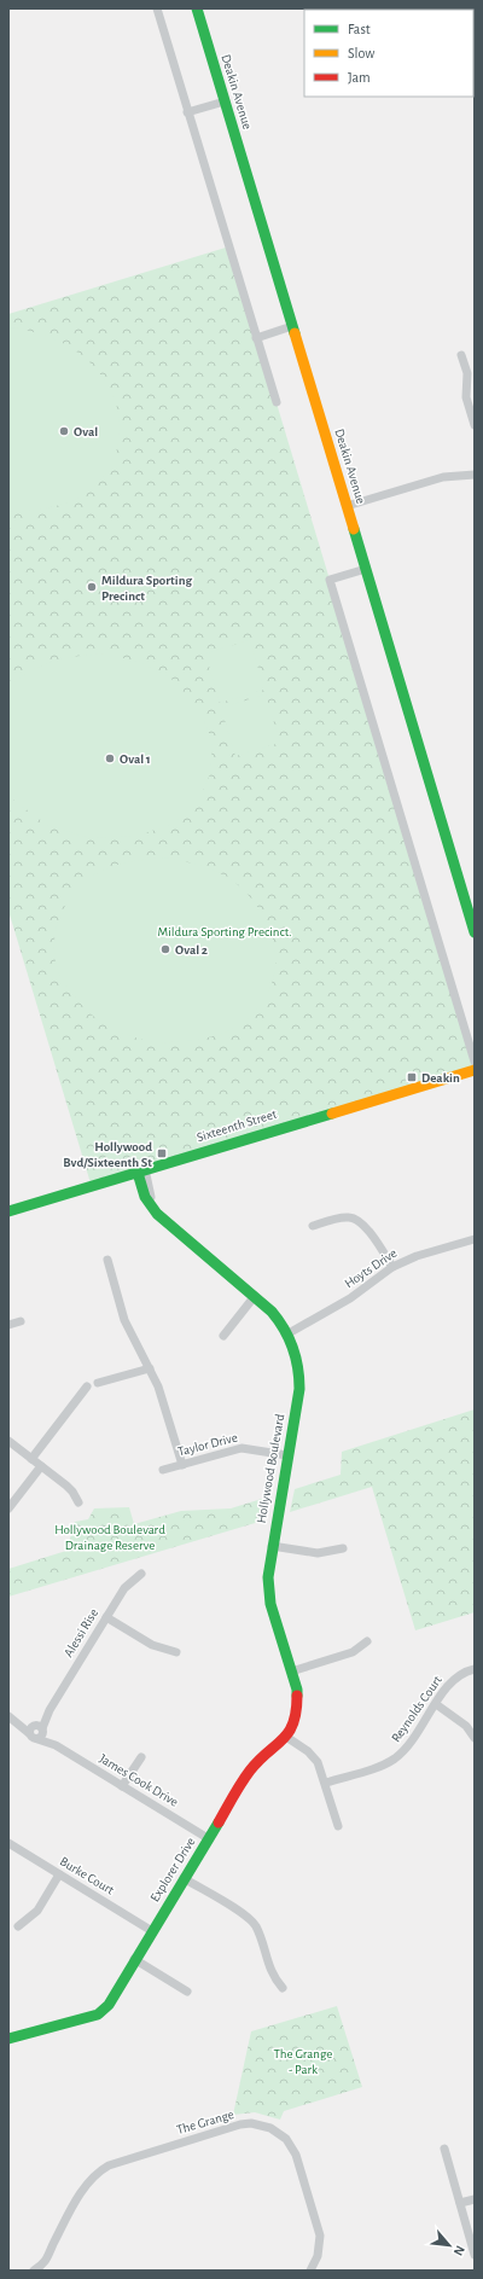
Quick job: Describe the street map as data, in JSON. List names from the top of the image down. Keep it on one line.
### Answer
{"streets":{"main road":["Deakin Avenue","Sixteenth Street","Hollywood Boulevard","Explorer Drive"],"street":["Hoyts Drive","Taylor Drive","Alessi Rise","Reynolds Court","James Cook Drive","Burke Court","The Grange"]},"crossings":[["Sixteenth Street","Hollywood Boulevard"],["Hoyts Drive","Hollywood Boulevard"],["Taylor Drive","Hollywood Boulevard"],["Hollywood Boulevard","Explorer Drive"],["Alessi Rise","James Cook Drive"],["James Cook Drive","Explorer Drive"],["Explorer Drive","Burke Court"]],"parks":["Mildura Sporting Precinct.","Hollywood Boulevard Drainage Reserve","The Grange - Park"],"places":{"other":["Oval","Mildura Sporting Precinct","Oval 1","Oval 2"],"transit":["Deakin","Hollywood Bvd/Sixteenth St"]},"legend":["Fast","Slow","Jam"],"north":"bottom right"}
